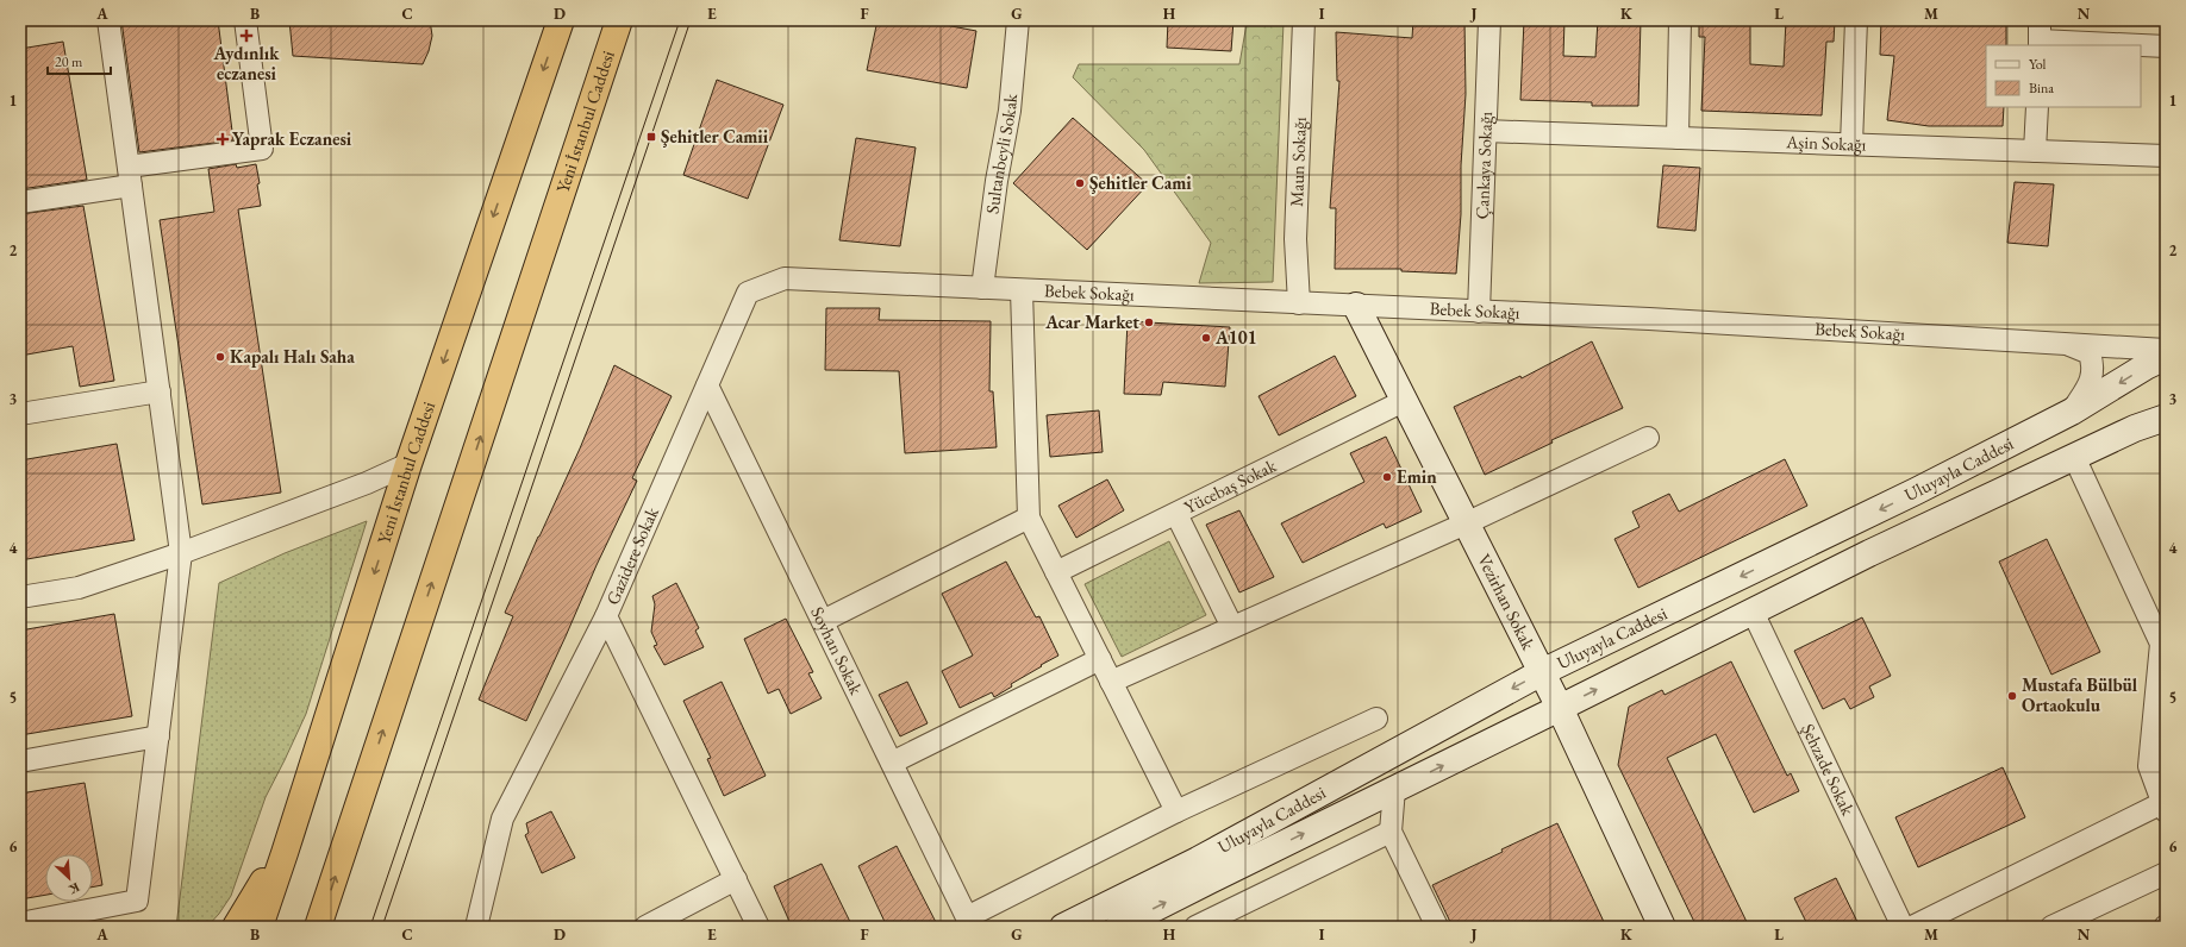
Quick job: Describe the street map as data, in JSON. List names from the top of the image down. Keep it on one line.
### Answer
{"streets":{"highway":["Yeni İstanbul Caddesi"],"main road":["Uluyayla Caddesi","Vezirhan Sokak"],"street":["Aşin Sokağı","Sultanbeyli Sokak","Maun Sokağı","Çankaya Sokağı","Bebek Sokağı","Yücebaş Sokak","Gazidere Sokak","Soyhan Sokak","Şehzade Sokak"]},"crossings":[["Aşin Sokağı","Çankaya Sokağı"],["Sultanbeyli Sokak","Bebek Sokağı"],["Maun Sokağı","Bebek Sokağı"],["Çankaya Sokağı","Bebek Sokağı"],["Bebek Sokağı","Gazidere Sokak"],["Bebek Sokağı","Vezirhan Sokak"],["Uluyayla Caddesi","Vezirhan Sokak"],["Uluyayla Caddesi","Şehzade Sokak"],["Yücebaş Sokak","Vezirhan Sokak"],["Gazidere Sokak","Soyhan Sokak"]],"places":{"health":["Aydınlık eczanesi","Yaprak Eczanesi"],"transit":["Şehitler Camii"],"other":["Şehitler Cami","Acar Market","A101","Kapalı Halı Saha","Emin","Mustafa Bülbül Ortaokulu"]},"legend":["Yol","Bina"],"scale_bar":"20 m","north":"bottom right","grid":{"columns":["A","B","C","D","E","F","G","H","I","J","K","L","M","N"],"rows":["1","2","3","4","5","6"]}}
